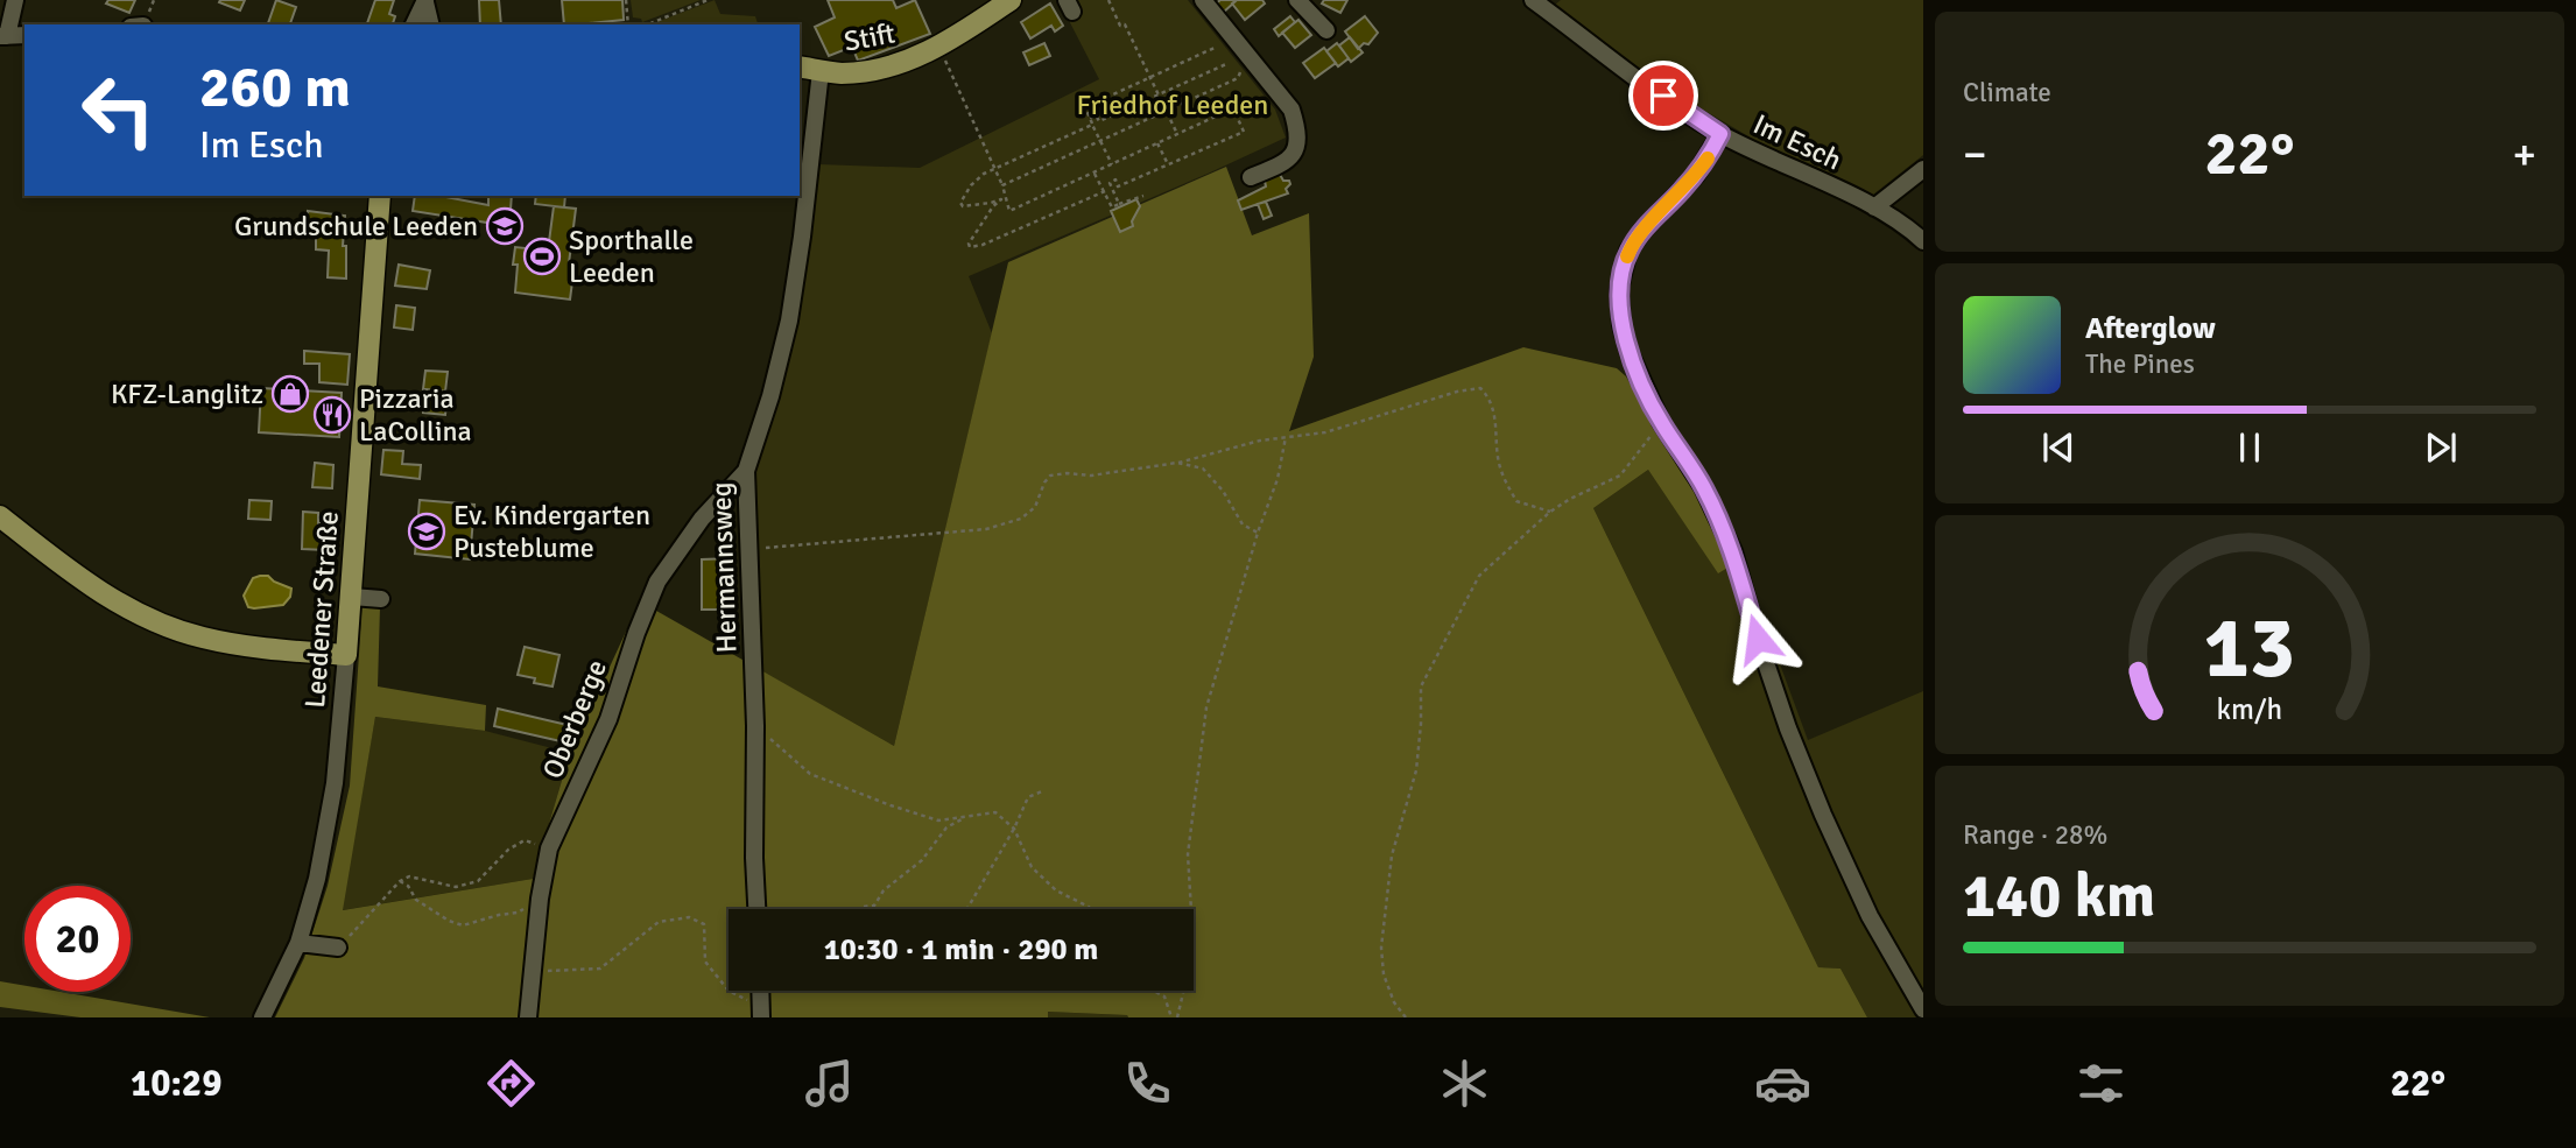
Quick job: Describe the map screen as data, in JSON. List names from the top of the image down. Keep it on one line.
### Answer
{"streets":{"main road":["Stift","Leedener Straße"],"street":["Im Esch","Hermannsweg","Oberberge"]},"crossings":[["Stift","Hermannsweg"],["Hermannsweg","Oberberge"]],"parks":["Friedhof Leeden"],"places":{"school or university":["Grundschule Leeden","Ev. Kindergarten Pusteblume"],"sports":["Sporthalle Leeden"],"shop":["KFZ-Langlitz"],"restaurant":["Pizzaria LaCollina"]},"page":{"tile":["Climate",["Range · 28%","140 km"]],"turn":["260 m","Im Esch"],"heat":["−","22°","+"],"song":["Afterglow","The Pines"],"limit":"20","trip":"10:30 · 1 min · 290 m","tabs":["10:29","22°"],"gauge":["13","km/h"]}}
